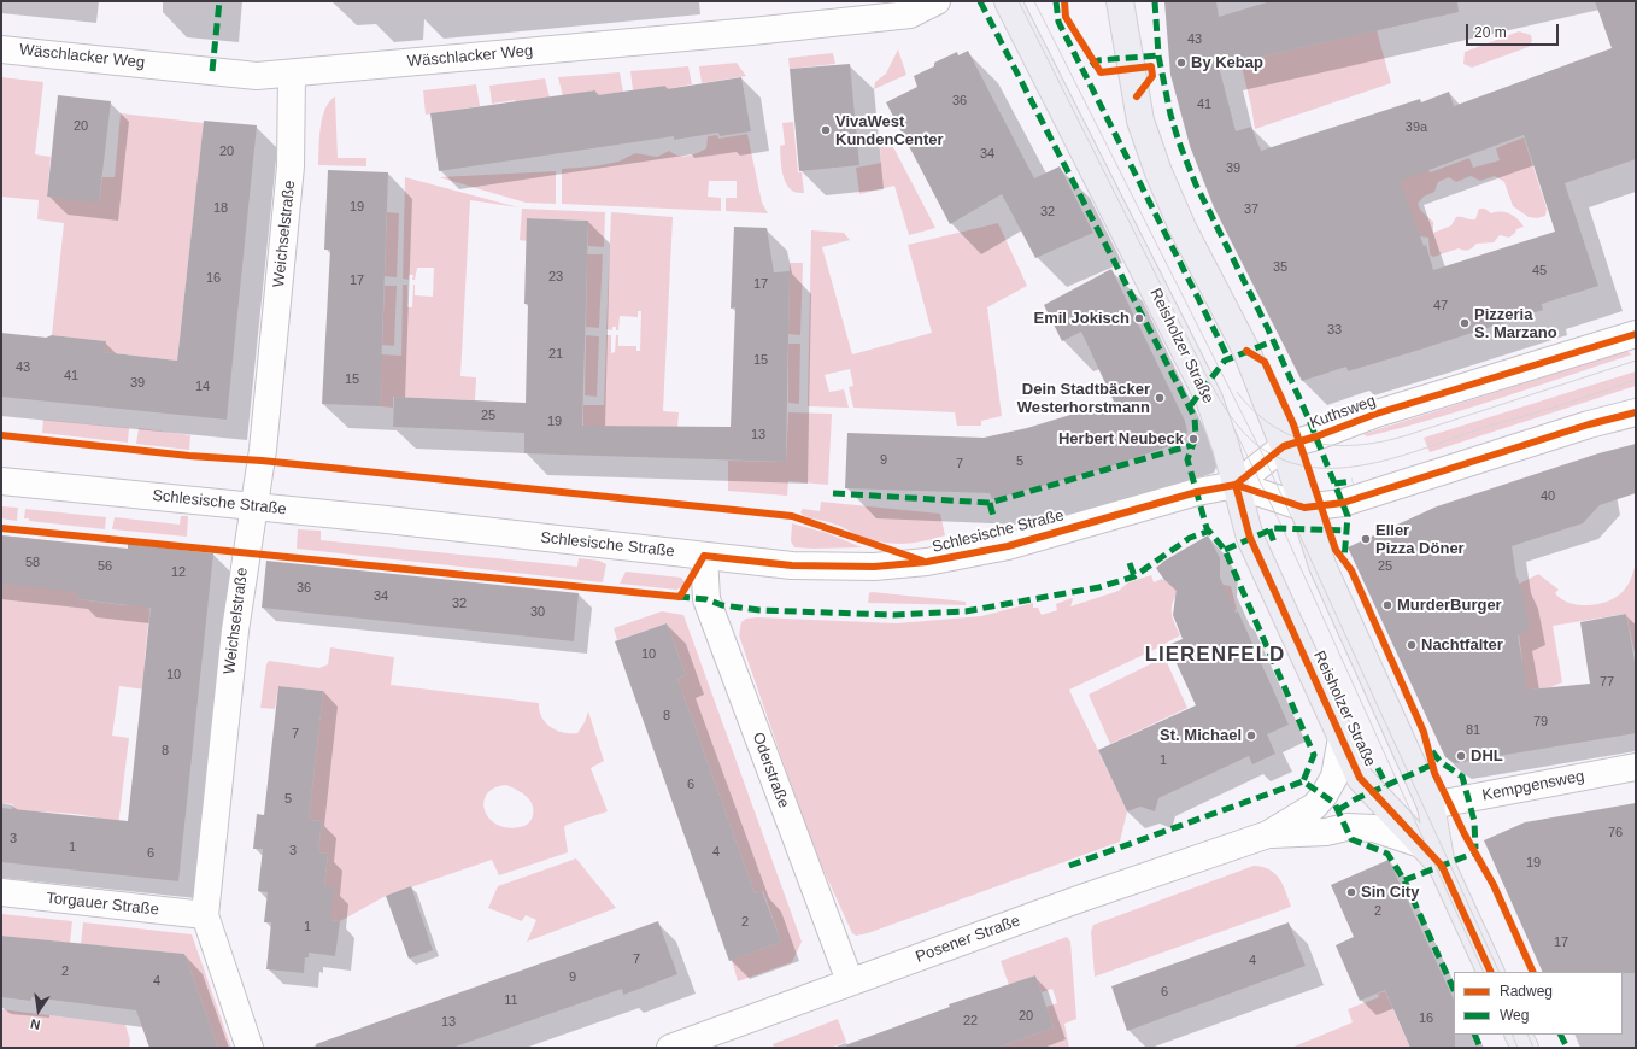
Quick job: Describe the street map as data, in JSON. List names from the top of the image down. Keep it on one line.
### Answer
{"streets":{"main road":["Reisholzer Straße"],"street":["Wäschlacker Weg","Weichselstraße","Kuthsweg","Schlesische Straße","Oderstraße","Kempgensweg","Torgauer Straße","Posener Straße"]},"crossings":[["Wäschlacker Weg","Weichselstraße"],["Weichselstraße","Schlesische Straße"],["Weichselstraße","Torgauer Straße"],["Reisholzer Straße","Kuthsweg"],["Reisholzer Straße","Schlesische Straße"],["Reisholzer Straße","Kempgensweg"],["Reisholzer Straße","Posener Straße"],["Kuthsweg","Schlesische Straße"],["Schlesische Straße","Oderstraße"],["Oderstraße","Posener Straße"]],"districts":["LIERENFELD"],"places":["By Kebap","VivaWest KundenCenter","Emil Jokisch","Pizzeria S. Marzano","Dein Stadtbäcker Westerhorstmann","Herbert Neubeck","Eller Pizza Döner","MurderBurger","Nachtfalter","St. Michael","DHL","Sin City"],"house_numbers":["43","36","41","20","39a","20","34","39","19","18","37","32","35","45","23","16","17","17","47","33","21","15","43","41","15","39","14","25","19","13","9","5","7","40","58","56","25","12","36","34","32","30","10","10","77","8","79","81","7","8","1","6","5","76","3","1","3","4","6","19","2","2","1","17","7","4","2","9","4","6","11","20","16","22","13"],"legend":["Radweg","Weg"],"scale_bar":"20 m","north":"bottom"}
